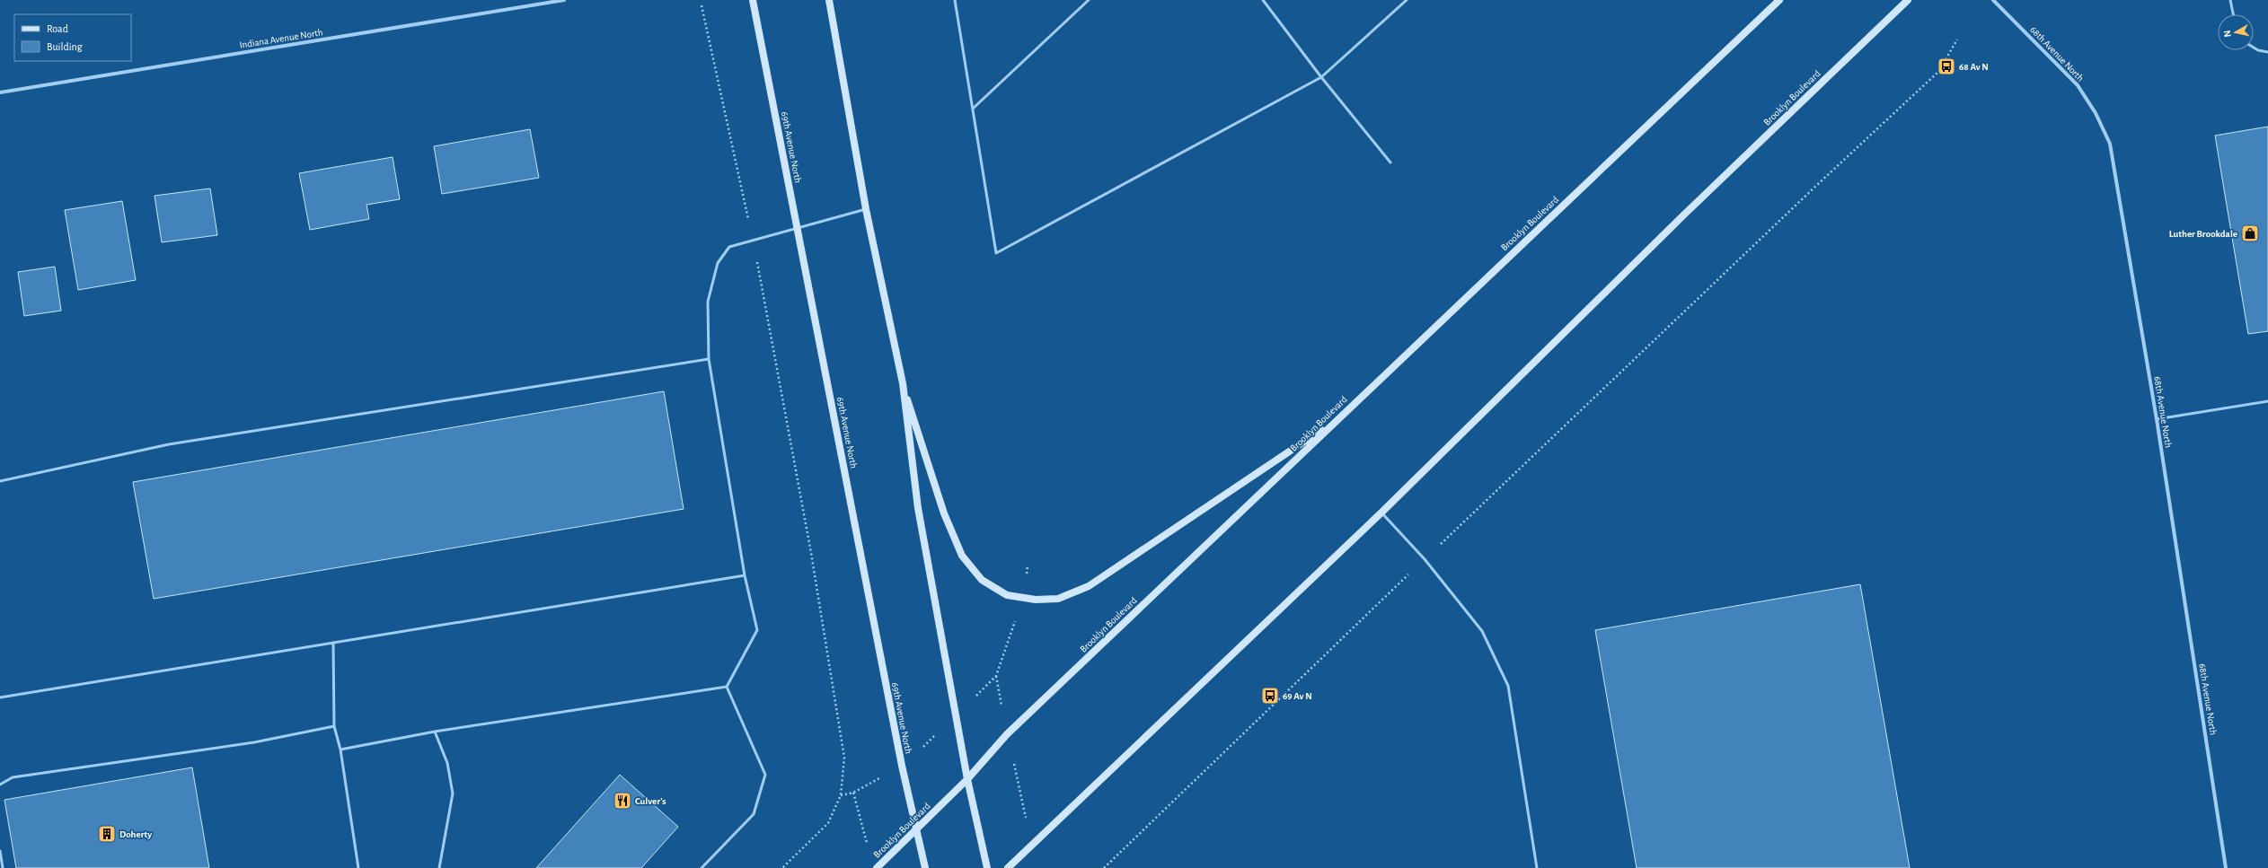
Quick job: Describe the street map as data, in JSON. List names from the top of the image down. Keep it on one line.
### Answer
{"streets":{"main road":["Brooklyn Boulevard","69th Avenue North"],"street":["Indiana Avenue North","68th Avenue North"]},"crossings":[["Brooklyn Boulevard","69th Avenue North"]],"places":{"bus stop":["68 Av N","69 Av N"],"shop":["Luther Brookdale"],"restaurant":["Culver's"],"building":["Doherty"]},"legend":["Road","Building"],"north":"left"}
